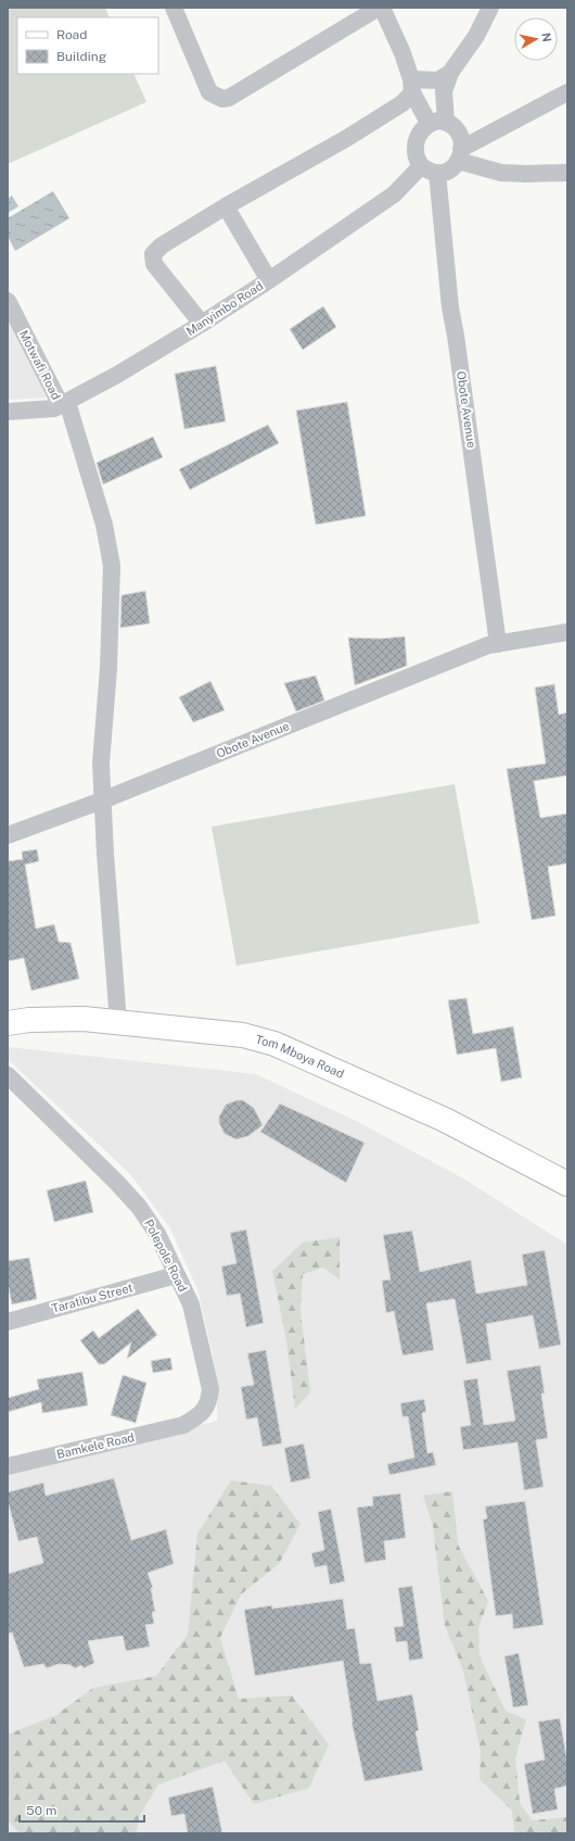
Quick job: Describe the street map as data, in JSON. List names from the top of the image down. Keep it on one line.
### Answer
{"streets":{"main road":["Tom Mboya Road"],"street":["Manyimbo Road","Motwafi Road","Obote Avenue","Polepole Road","Taratibu Street","Bamkele Road"]},"crossings":[["Manyimbo Road","Motwafi Road"],["Manyimbo Road","Obote Avenue"],["Motwafi Road","Obote Avenue"],["Motwafi Road","Tom Mboya Road"],["Polepole Road","Taratibu Street"],["Polepole Road","Bamkele Road"]],"legend":["Road","Building"],"scale_bar":"50 m","north":"right"}
